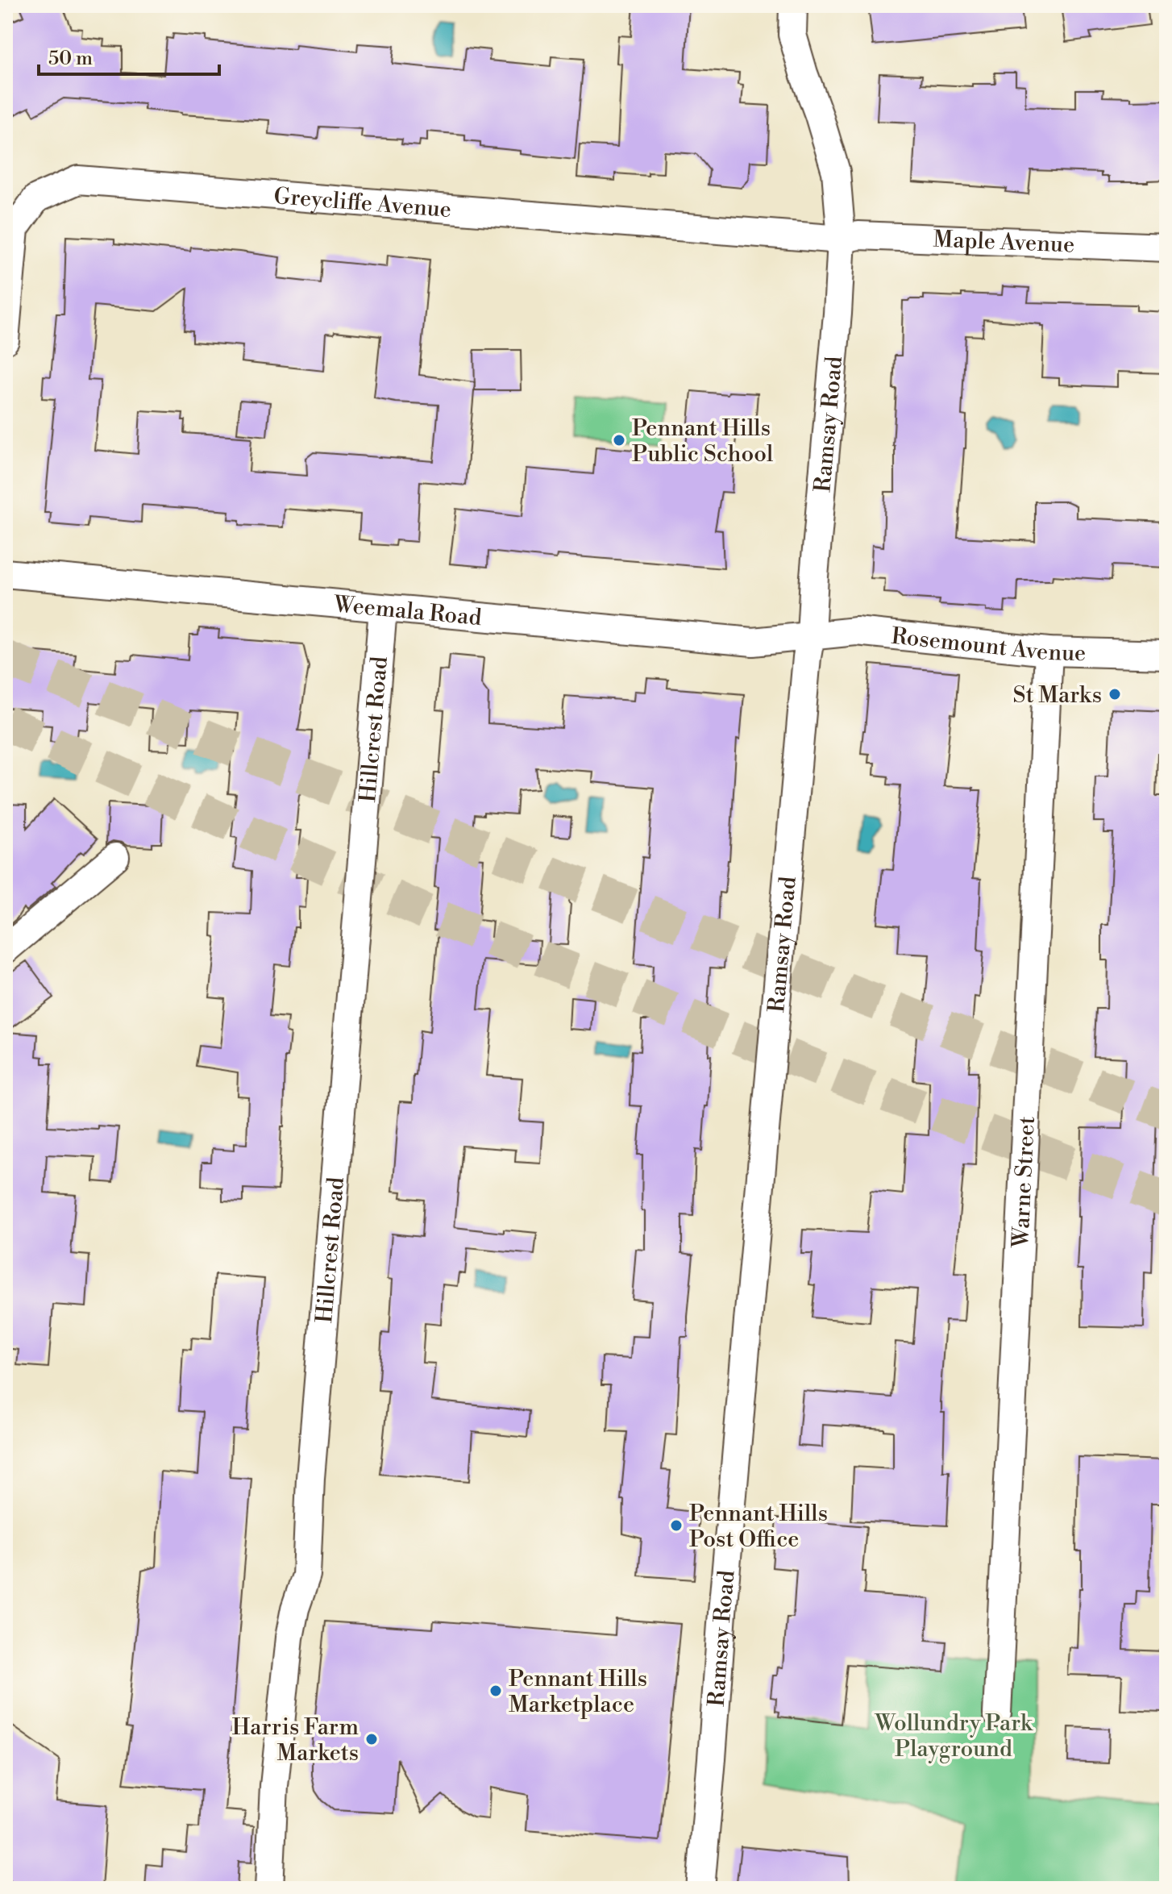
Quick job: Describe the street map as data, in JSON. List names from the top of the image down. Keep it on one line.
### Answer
{"streets":{"street":["Greycliffe Avenue","Maple Avenue","Ramsay Road","Weemala Road","Rosemount Avenue","Hillcrest Road","Warne Street"]},"crossings":[["Greycliffe Avenue","Maple Avenue"],["Greycliffe Avenue","Ramsay Road"],["Maple Avenue","Ramsay Road"],["Ramsay Road","Weemala Road"],["Ramsay Road","Rosemount Avenue"],["Weemala Road","Rosemount Avenue"],["Weemala Road","Hillcrest Road"],["Rosemount Avenue","Warne Street"]],"parks":["Wollundry Park Playground"],"places":["Pennant Hills Public School","St Marks","Pennant Hills Post Office","Pennant Hills Marketplace","Harris Farm Markets"],"scale_bar":"50 m"}
